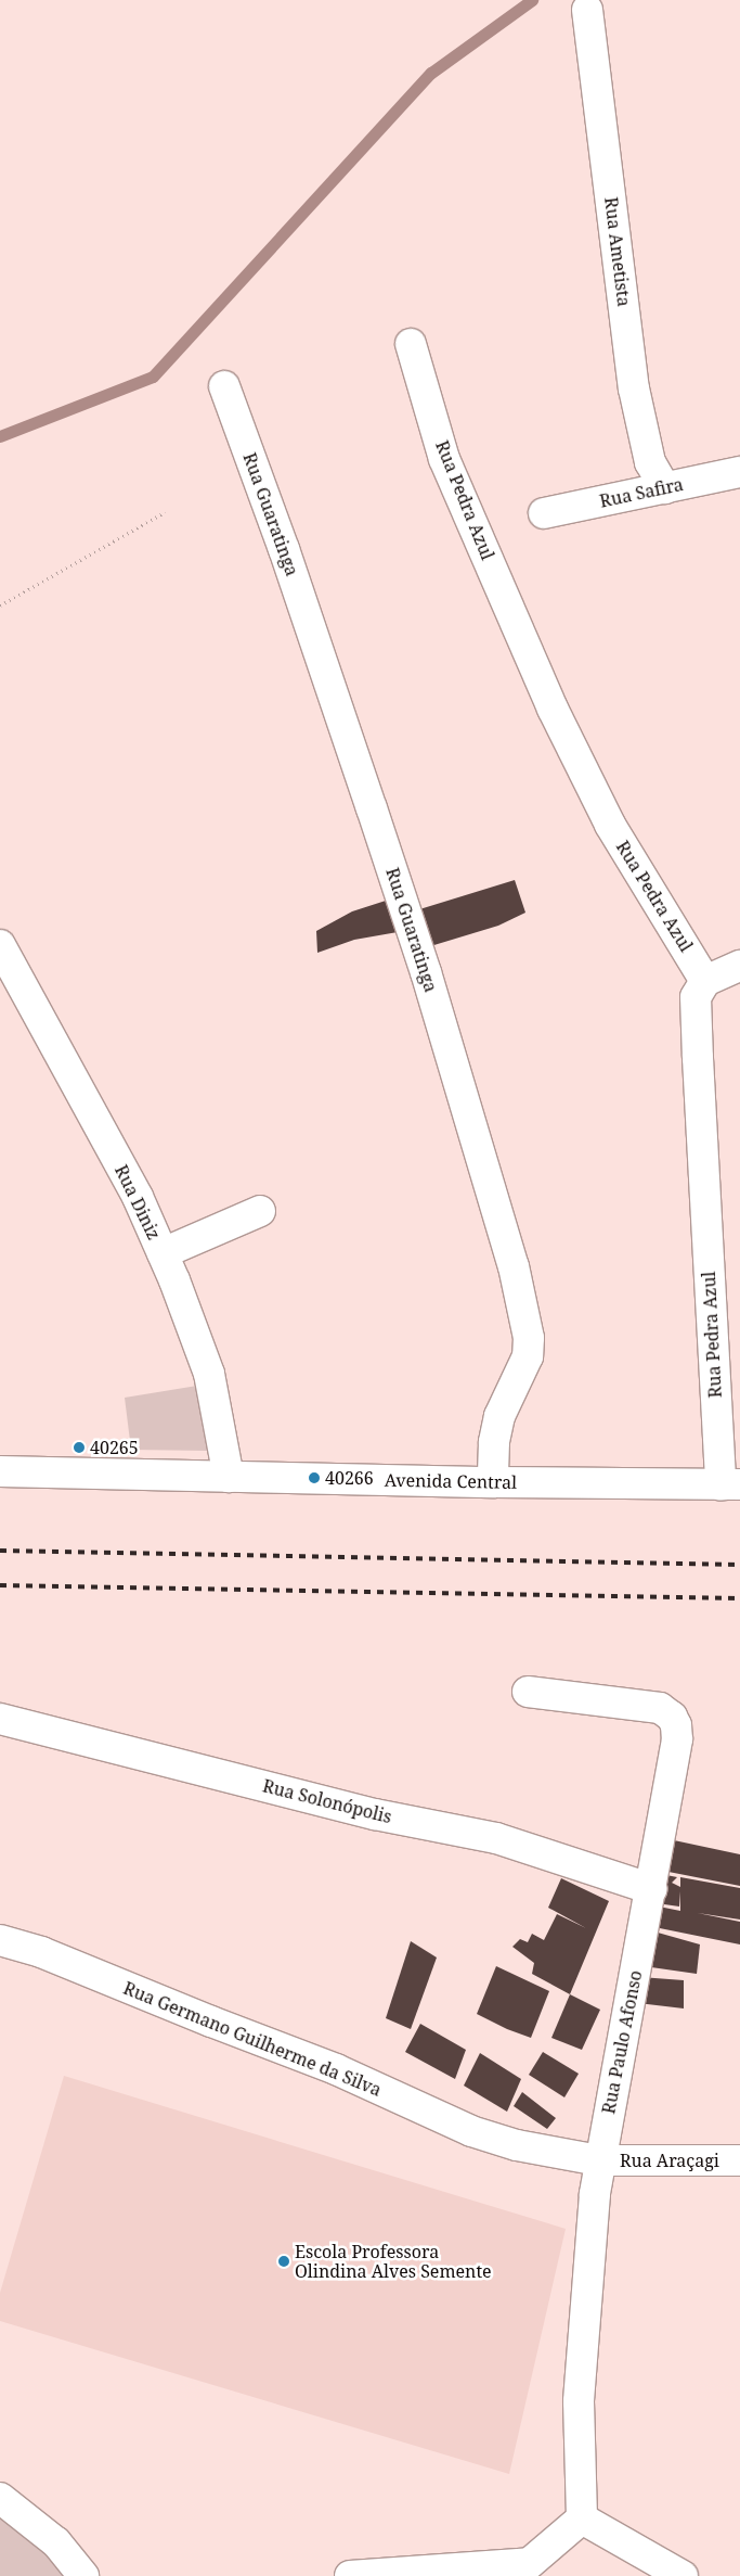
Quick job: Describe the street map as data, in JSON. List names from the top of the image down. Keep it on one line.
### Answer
{"streets":{"street":["Rua Ametista","Rua Safira","Rua Pedra Azul","Rua Guaratinga","Rua Diniz","Avenida Central","Rua Solonópolis","Rua Germano Guilherme da Silva","Rua Paulo Afonso","Rua Araçagi"]},"crossings":[["Rua Ametista","Rua Safira"],["Rua Pedra Azul","Avenida Central"],["Rua Guaratinga","Avenida Central"],["Rua Diniz","Avenida Central"],["Rua Solonópolis","Rua Paulo Afonso"],["Rua Germano Guilherme da Silva","Rua Paulo Afonso"],["Rua Germano Guilherme da Silva","Rua Araçagi"],["Rua Paulo Afonso","Rua Araçagi"]],"places":["40265","40266","Escola Professora Olindina Alves Semente"]}
